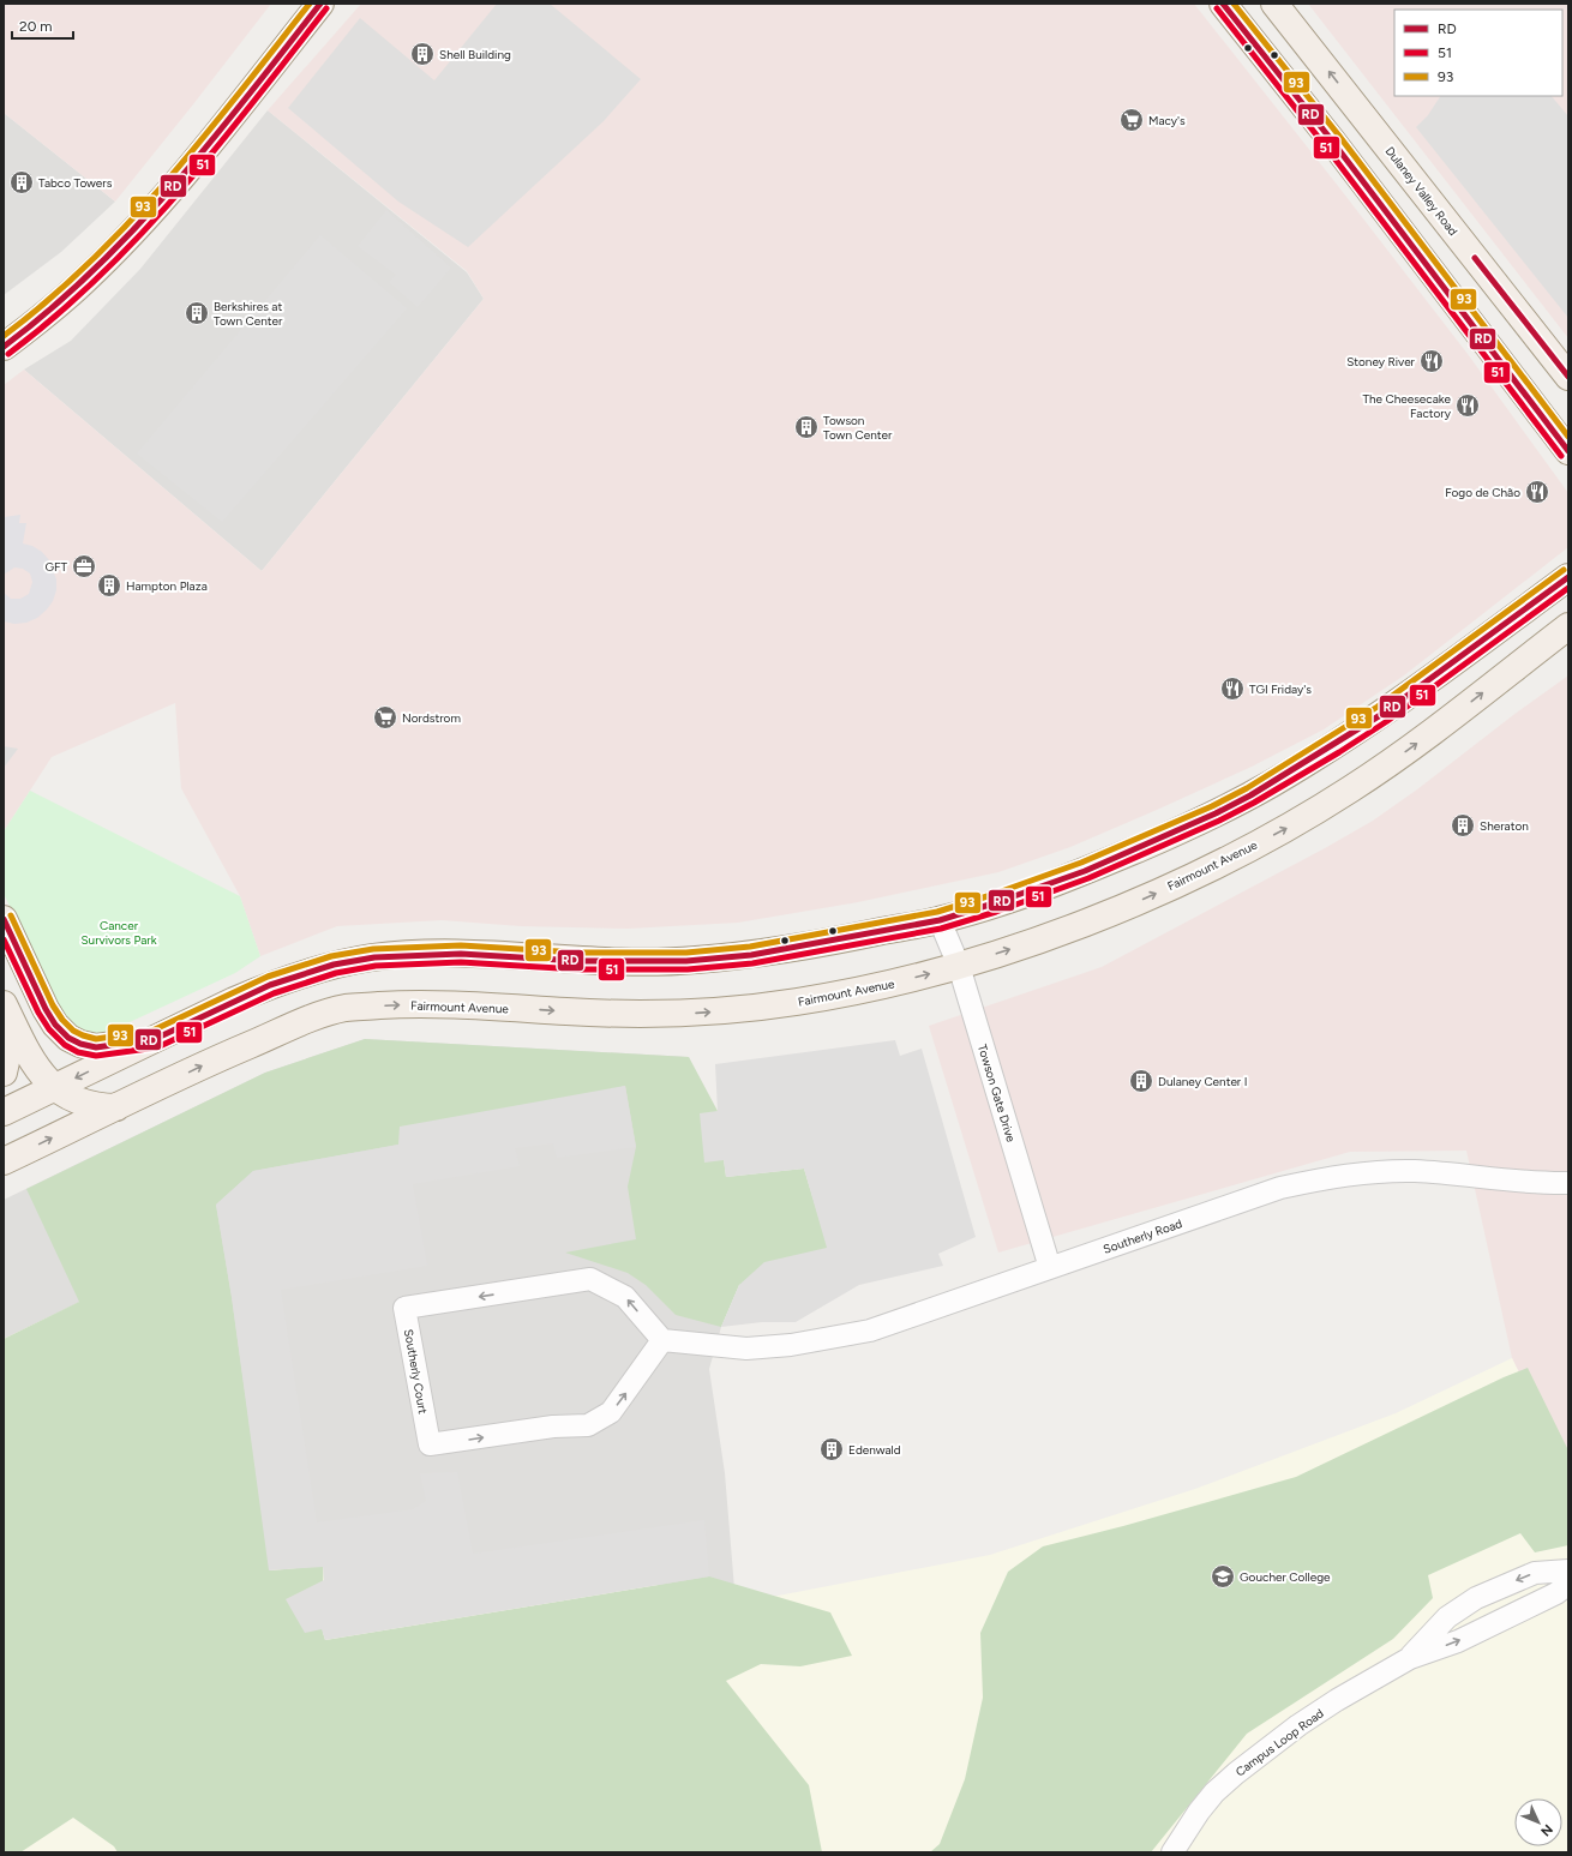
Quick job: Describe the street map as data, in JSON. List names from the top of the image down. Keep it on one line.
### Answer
{"streets":{"main road":["Dulaney Valley Road","Fairmount Avenue"],"street":["Towson Gate Drive","Southerly Road","Southerly Court","Campus Loop Road"]},"crossings":[["Fairmount Avenue","Towson Gate Drive"],["Towson Gate Drive","Southerly Road"],["Southerly Road","Southerly Court"]],"parks":["Cancer Survivors Park"],"places":{"building":["Shell Building","Tabco Towers","Berkshires at Town Center","Towson Town Center","Hampton Plaza","Sheraton","Dulaney Center I","Edenwald"],"supermarket":["Macy's","Nordstrom"],"restaurant":["Stoney River","The Cheesecake Factory","Fogo de Chão","TGI Friday's"],"office":["GFT"],"school or university":["Goucher College"]},"lines":["transit line RD","transit line 93","transit line 51"],"legend":["RD","51","93"],"scale_bar":"20 m","north":"bottom right"}
